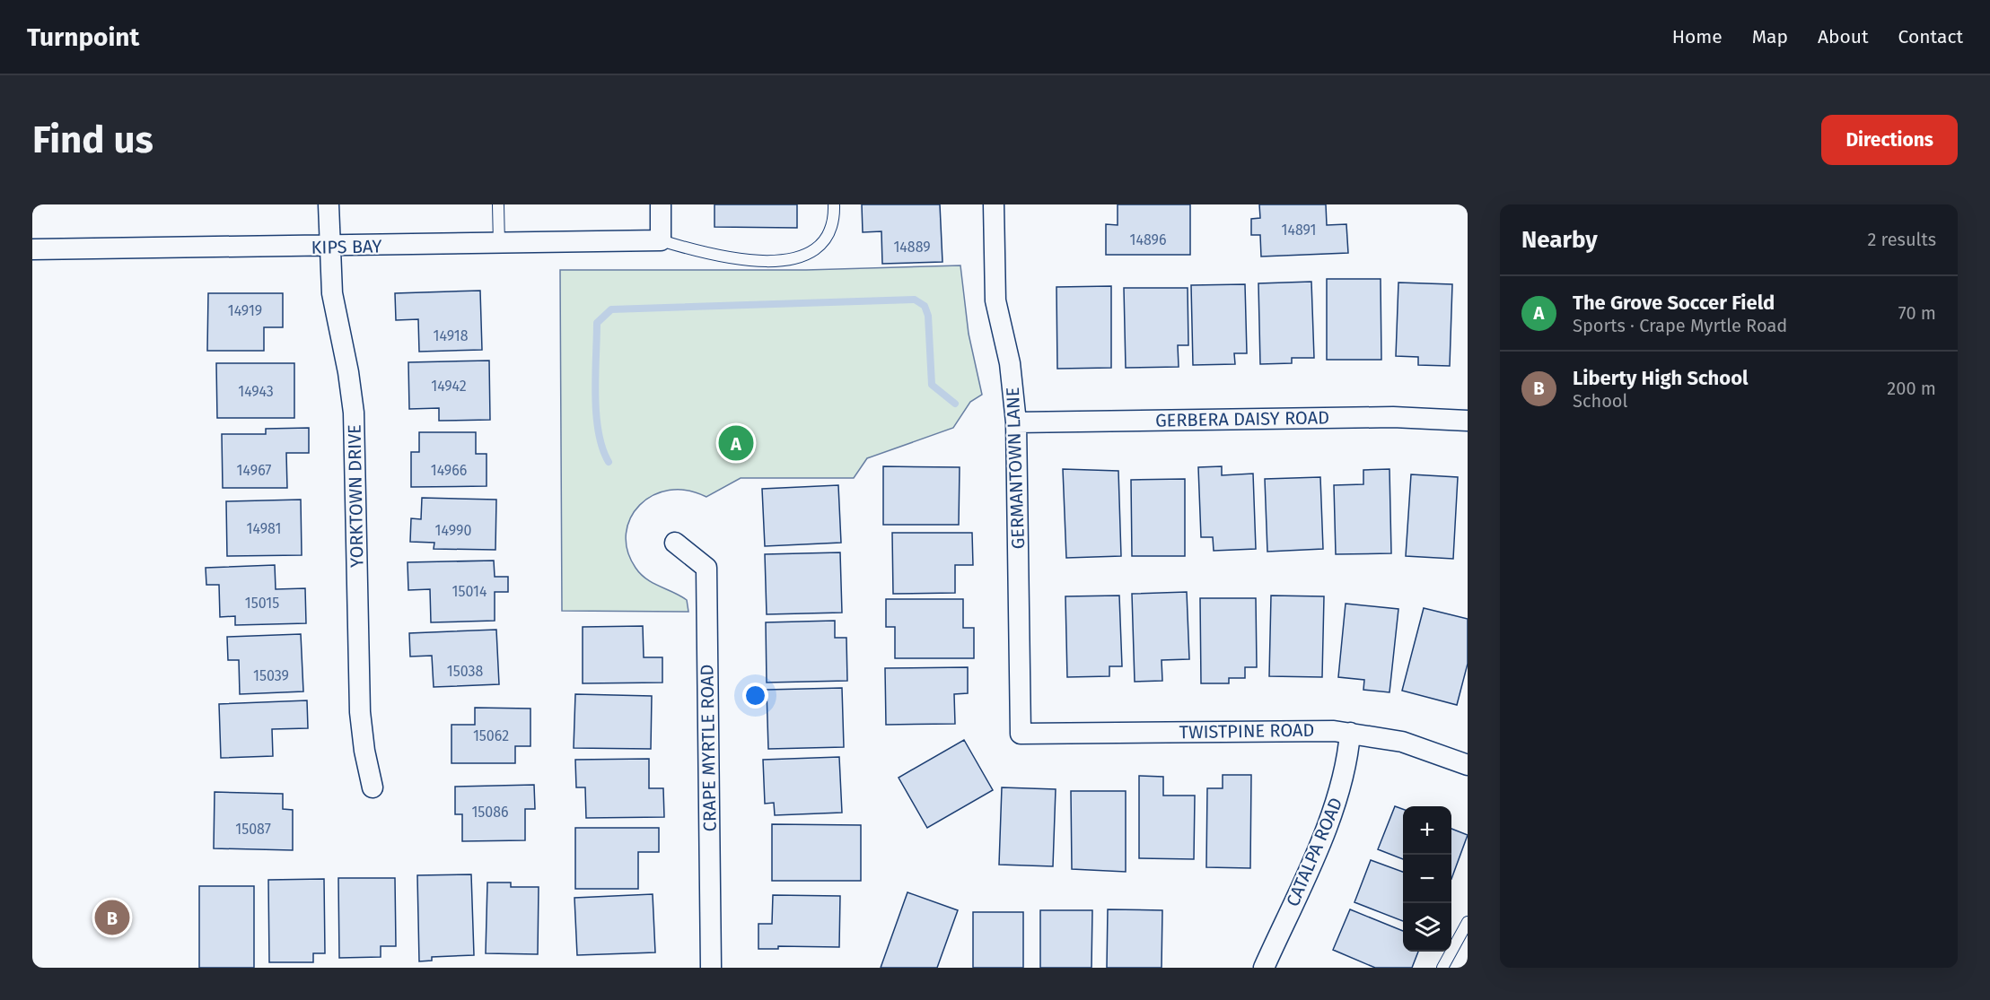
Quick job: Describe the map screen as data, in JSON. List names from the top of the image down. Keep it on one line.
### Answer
{"streets":{"street":["KIPS BAY","GERBERA DAISY ROAD","GERMANTOWN LANE","YORKTOWN DRIVE","TWISTPINE ROAD","CRAPE MYRTLE ROAD","CATALPA ROAD"]},"crossings":[["KIPS BAY","YORKTOWN DRIVE"],["GERBERA DAISY ROAD","GERMANTOWN LANE"],["GERMANTOWN LANE","TWISTPINE ROAD"],["TWISTPINE ROAD","CATALPA ROAD"]],"house_numbers":["14891","14896","14889","14919","14918","14942","14943","14967","14966","14981","14990","15014","15015","15038","15039","15062","15086","15087"],"page":{"header":"Turnpoint","nav":["Home","Map","About","Contact"],"buttons":"Directions","title":"Find us","heading":["Nearby","2 results"],"list":[{"mark":"A","name":"The Grove Soccer Field","note":"Sports · Crape Myrtle Road","value":"70 m"},{"mark":"B","name":"Liberty High School","note":"School","value":"200 m"}],"pins":["A","B"],"map_buttons":["+","−"]}}
